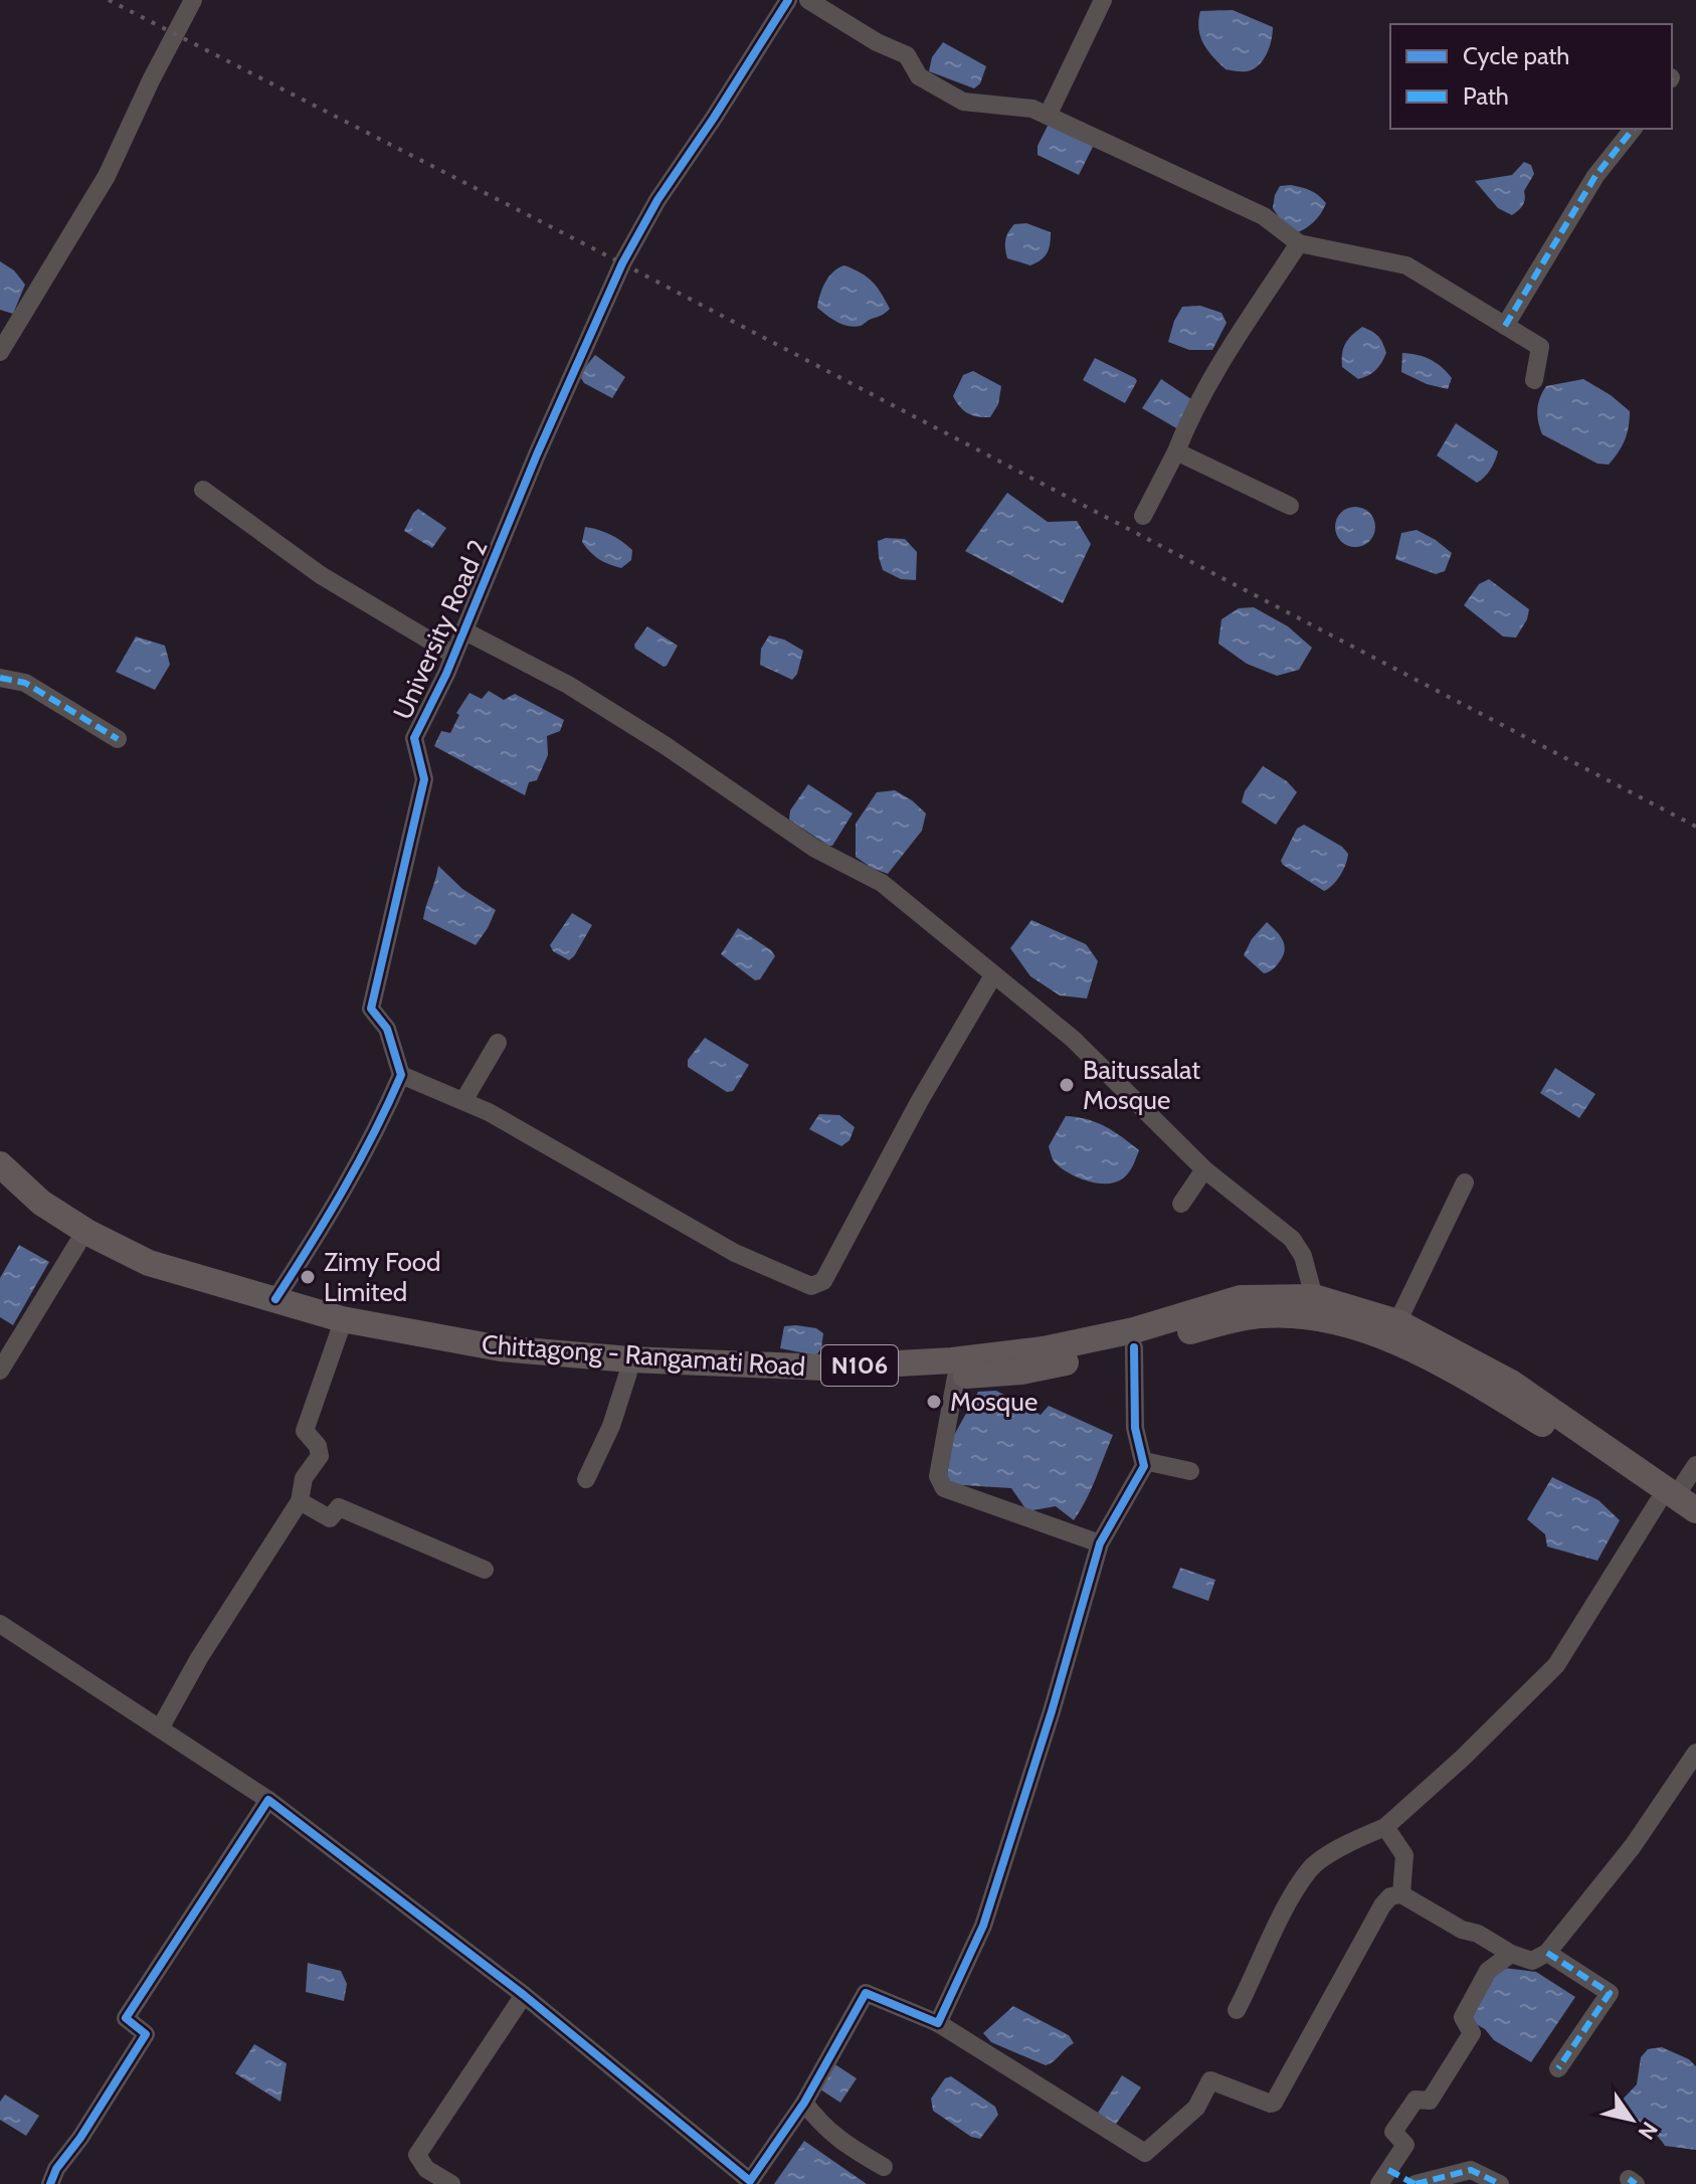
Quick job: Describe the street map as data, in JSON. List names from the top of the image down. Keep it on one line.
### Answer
{"streets":{"highway":["Chittagong - Rangamati Road","N106"],"street":["University Road 2"]},"places":["Baitussalat Mosque","Zimy Food Limited","Mosque"],"legend":["Cycle path","Path"],"north":"bottom right"}
